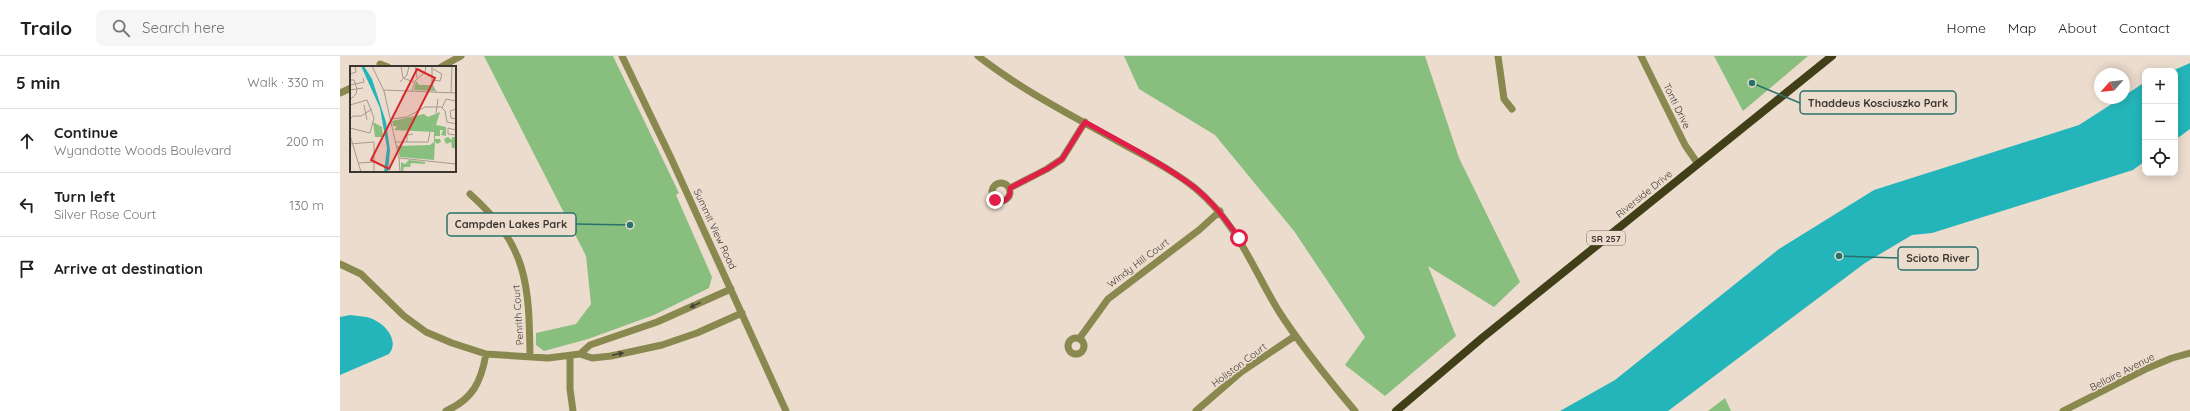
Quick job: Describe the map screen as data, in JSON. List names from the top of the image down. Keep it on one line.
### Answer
{"streets":{"main road":["Riverside Drive","SR 257"],"street":["Tonti Drive","Summit View Road","Windy Hill Court","Penrith Court","Holiston Court","Bellaire Avenue"]},"crossings":[["Tonti Drive","Riverside Drive"]],"places":["Thaddeus Kosciuszko Park","Campden Lakes Park","Scioto River"],"north":"bottom left","page":{"header":"Trailo","search":"Search here","nav":["Home","Map","About","Contact"],"heading":["5 min","Walk · 330 m"],"map_buttons":["+","−"],"list":[["Continue","Wyandotte Woods Boulevard","200 m"],["Turn left","Silver Rose Court","130 m"],"Arrive at destination"]}}
